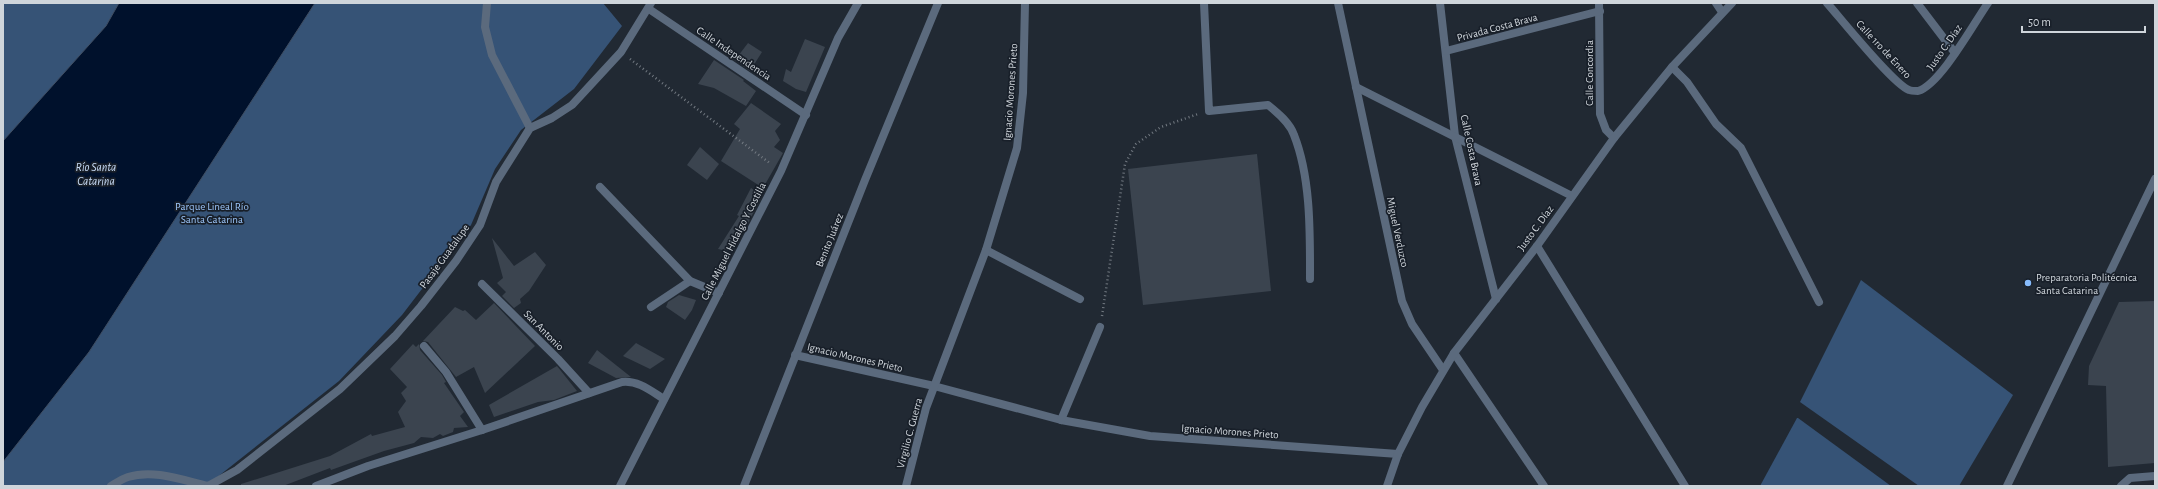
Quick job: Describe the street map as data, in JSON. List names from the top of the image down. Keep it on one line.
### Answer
{"streets":{"street":["Privada Costa Brava","Justo C. Díaz","Calle 1ro de Enero","Calle Independencia","Calle Concordia","Ignacio Morones Prieto","Calle Costa Brava","Miguel Verduzco","Benito Juárez","Calle Miguel Hidalgo Y Costilla","Pasaje Guadalupe","San Antonio","Virgilio C. Guerra"]},"crossings":[["Privada Costa Brava","Calle Concordia"],["Privada Costa Brava","Calle Costa Brava"],["Justo C. Díaz","Calle 1ro de Enero"],["Justo C. Díaz","Calle Concordia"],["Justo C. Díaz","Ignacio Morones Prieto"],["Justo C. Díaz","Calle Costa Brava"],["Justo C. Díaz","Miguel Verduzco"],["Calle Independencia","Calle Miguel Hidalgo Y Costilla"],["Ignacio Morones Prieto","Benito Juárez"],["Ignacio Morones Prieto","Virgilio C. Guerra"]],"water":["Río Santa Catarina"],"parks":["Parque Lineal Río Santa Catarina"],"places":["Preparatoria Politécnica Santa Catarina"],"scale_bar":"50 m"}
